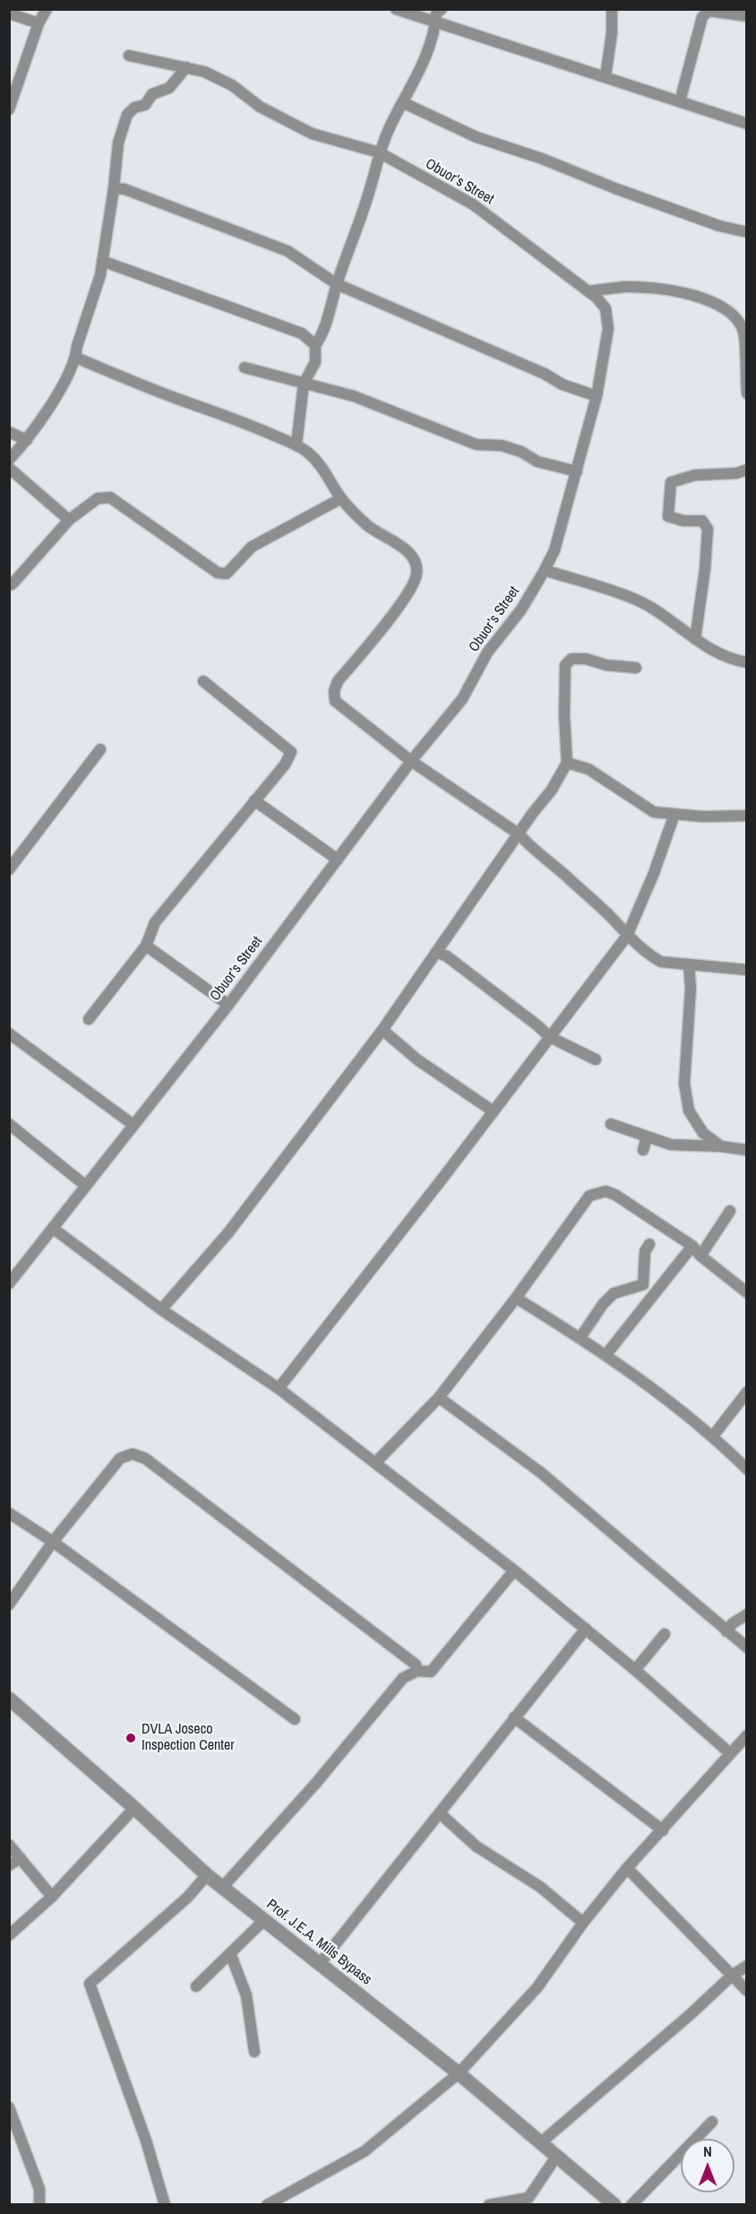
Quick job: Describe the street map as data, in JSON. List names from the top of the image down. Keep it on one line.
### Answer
{"streets":{"street":["Obuor’s Street","Prof. J.E.A. Mills Bypass"]},"places":["DVLA Joseco Inspection Center"],"north":"top"}
